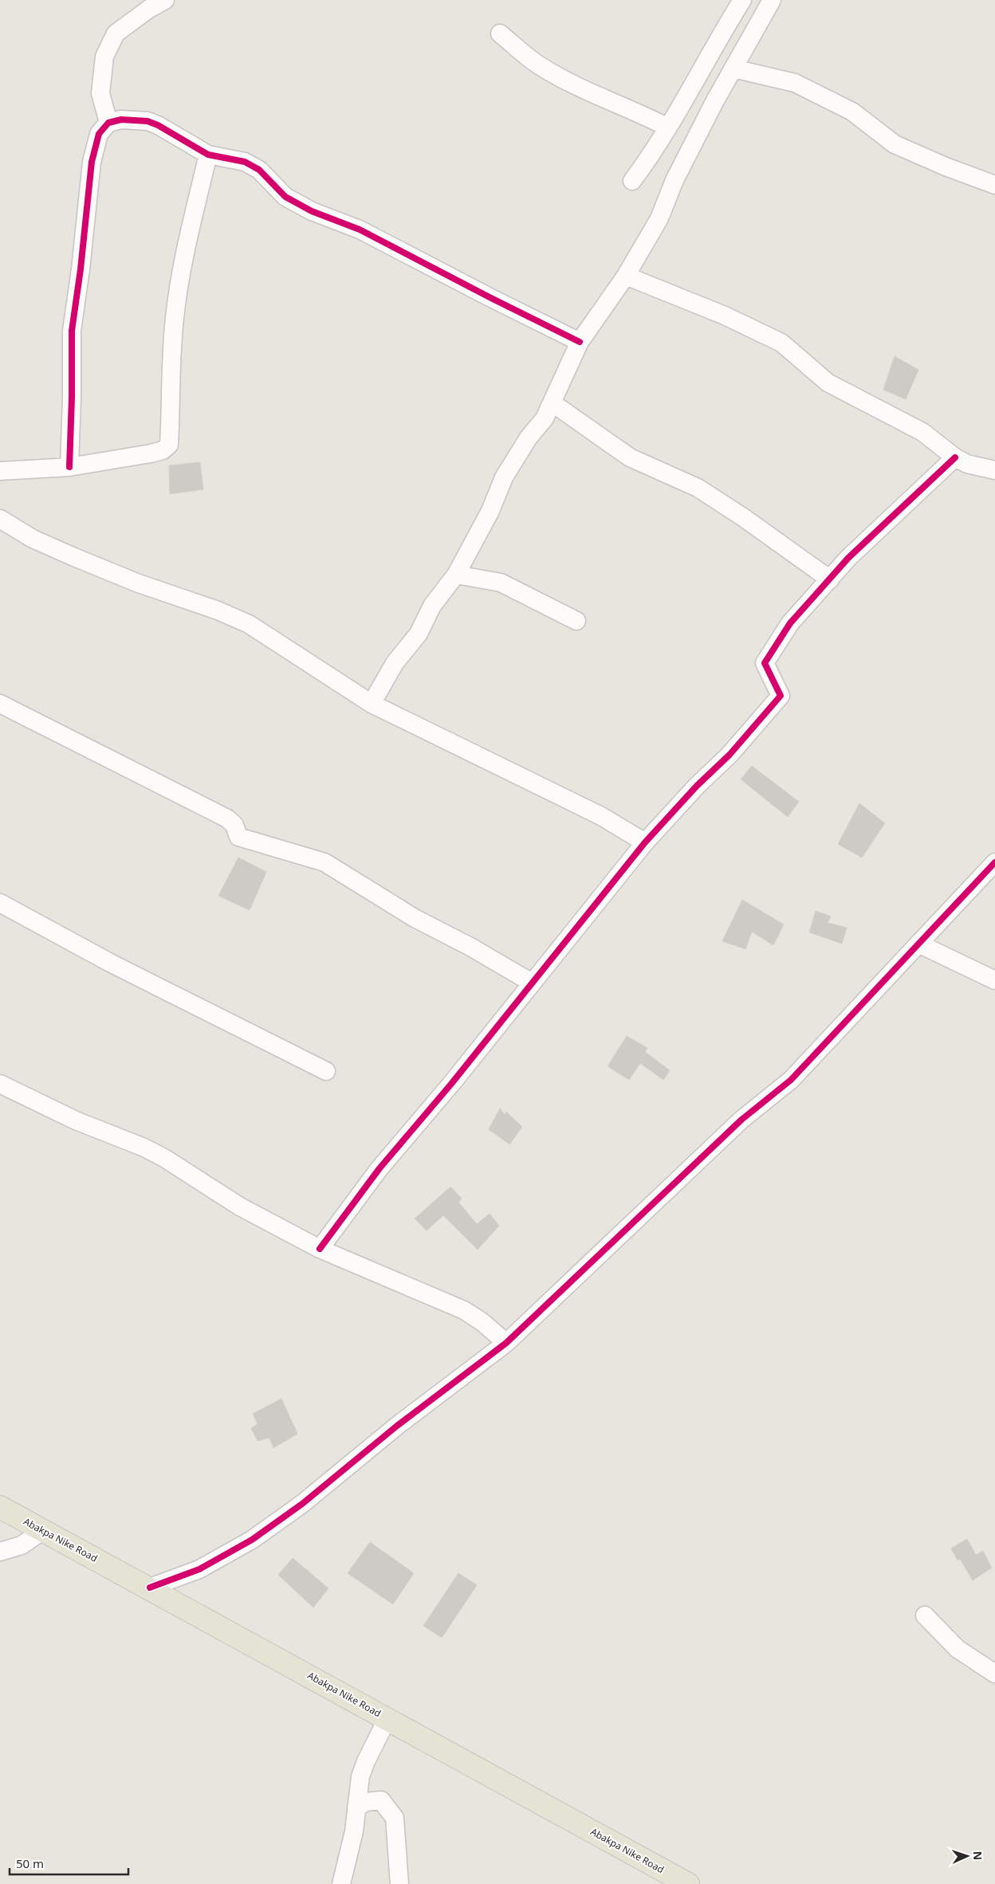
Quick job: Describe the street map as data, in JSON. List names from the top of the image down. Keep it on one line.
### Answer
{"streets":{"main road":["Abakpa Nike Road"]},"scale_bar":"50 m","north":"right"}
